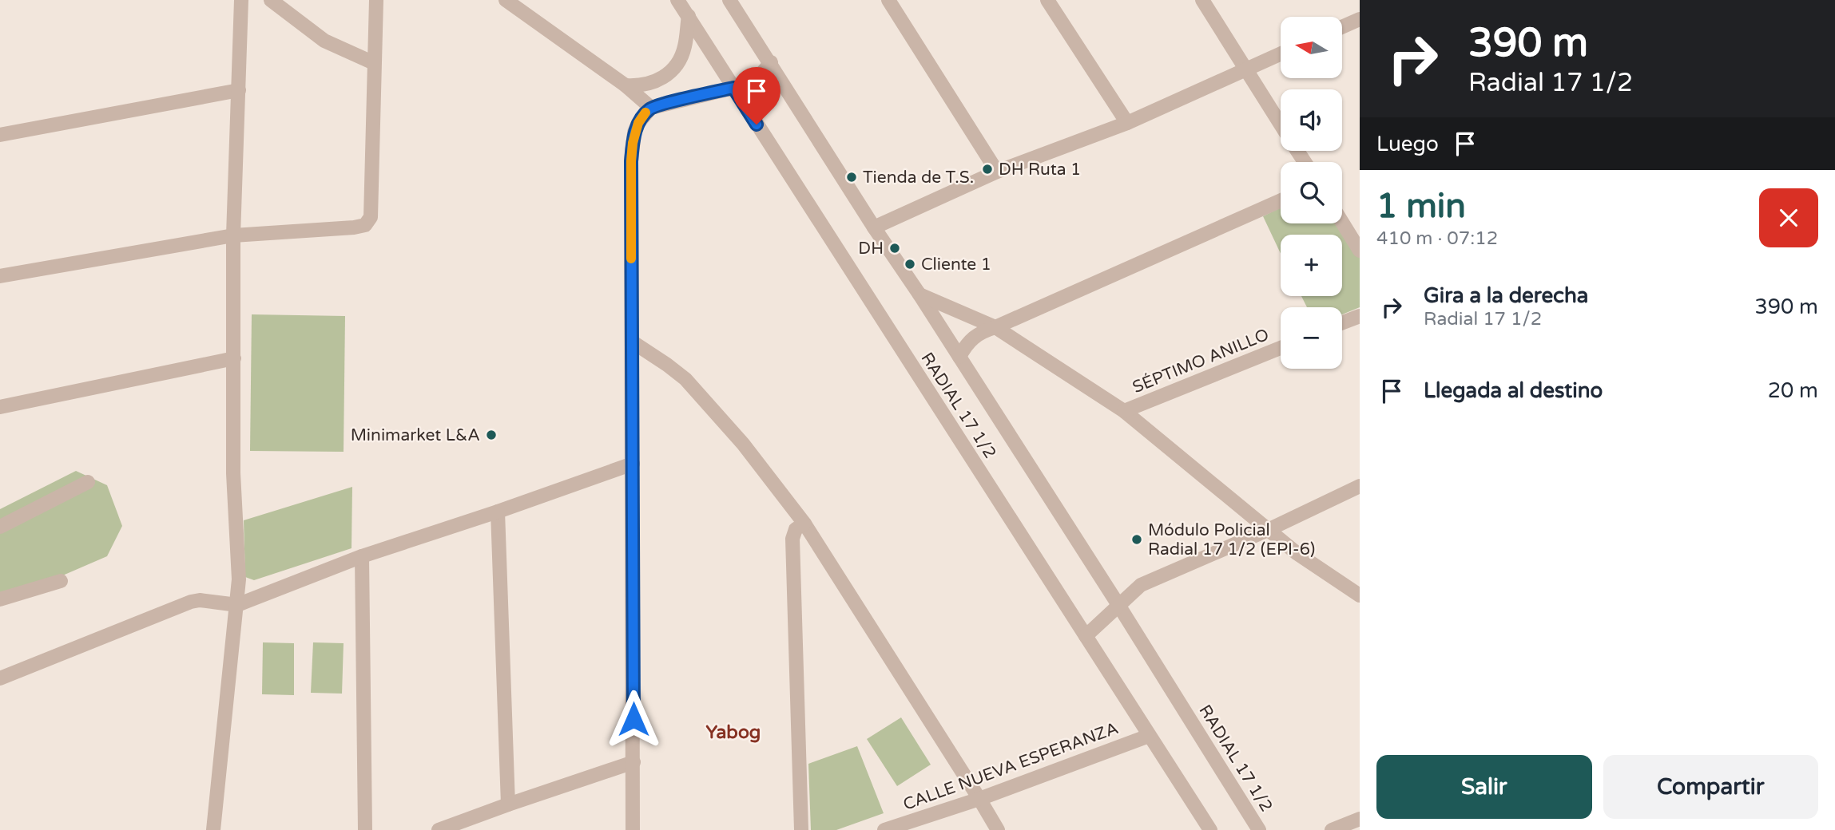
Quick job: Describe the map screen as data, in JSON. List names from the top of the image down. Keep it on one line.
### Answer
{"streets":{"street":["SÉPTIMO ANILLO","RADIAL 17 1/2","CALLE NUEVA ESPERANZA"]},"crossings":[["RADIAL 17 1/2","CALLE NUEVA ESPERANZA"]],"districts":["Yabog"],"places":["DH Ruta 1","Tienda de T.S.","DH","Cliente 1","Minimarket L&A","Módulo Policial Radial 17 1/2 (EPI-6)"],"north":"left","page":{"turn":["390 m","Radial 17 1/2"],"map_buttons":["+","−"],"then":"Luego","heading":["1 min","410 m · 07:12"],"list":[{"name":"Gira a la derecha","note":"Radial 17 1/2","value":"390 m"},{"name":"Llegada al destino","value":"20 m"}],"buttons":["Salir","Compartir"]}}
